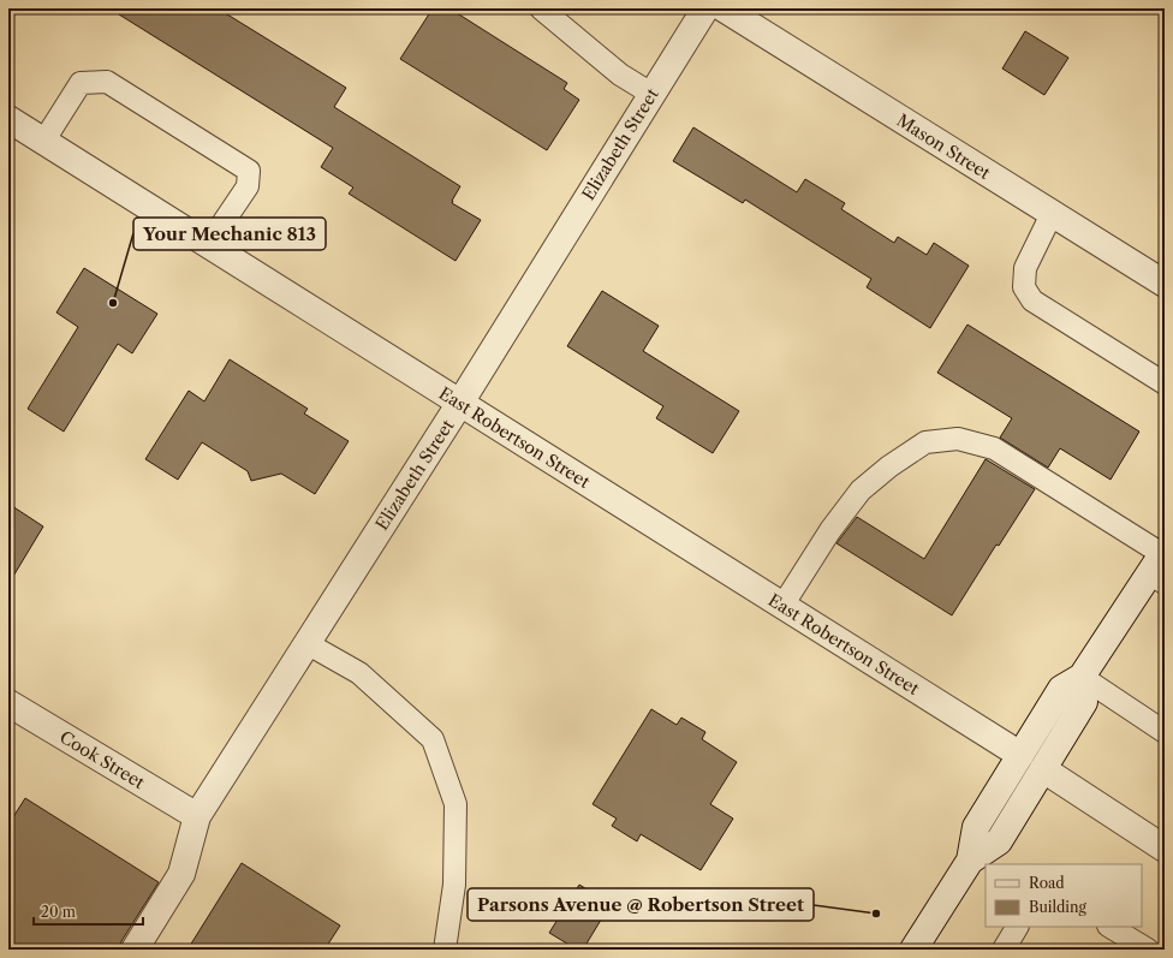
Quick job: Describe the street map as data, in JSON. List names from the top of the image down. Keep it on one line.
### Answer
{"streets":{"street":["Elizabeth Street","Mason Street","East Robertson Street","Cook Street"]},"crossings":[["Elizabeth Street","East Robertson Street"],["Elizabeth Street","Cook Street"]],"places":["Your Mechanic 813","Parsons Avenue @ Robertson Street"],"legend":["Road","Building"],"scale_bar":"20 m"}
